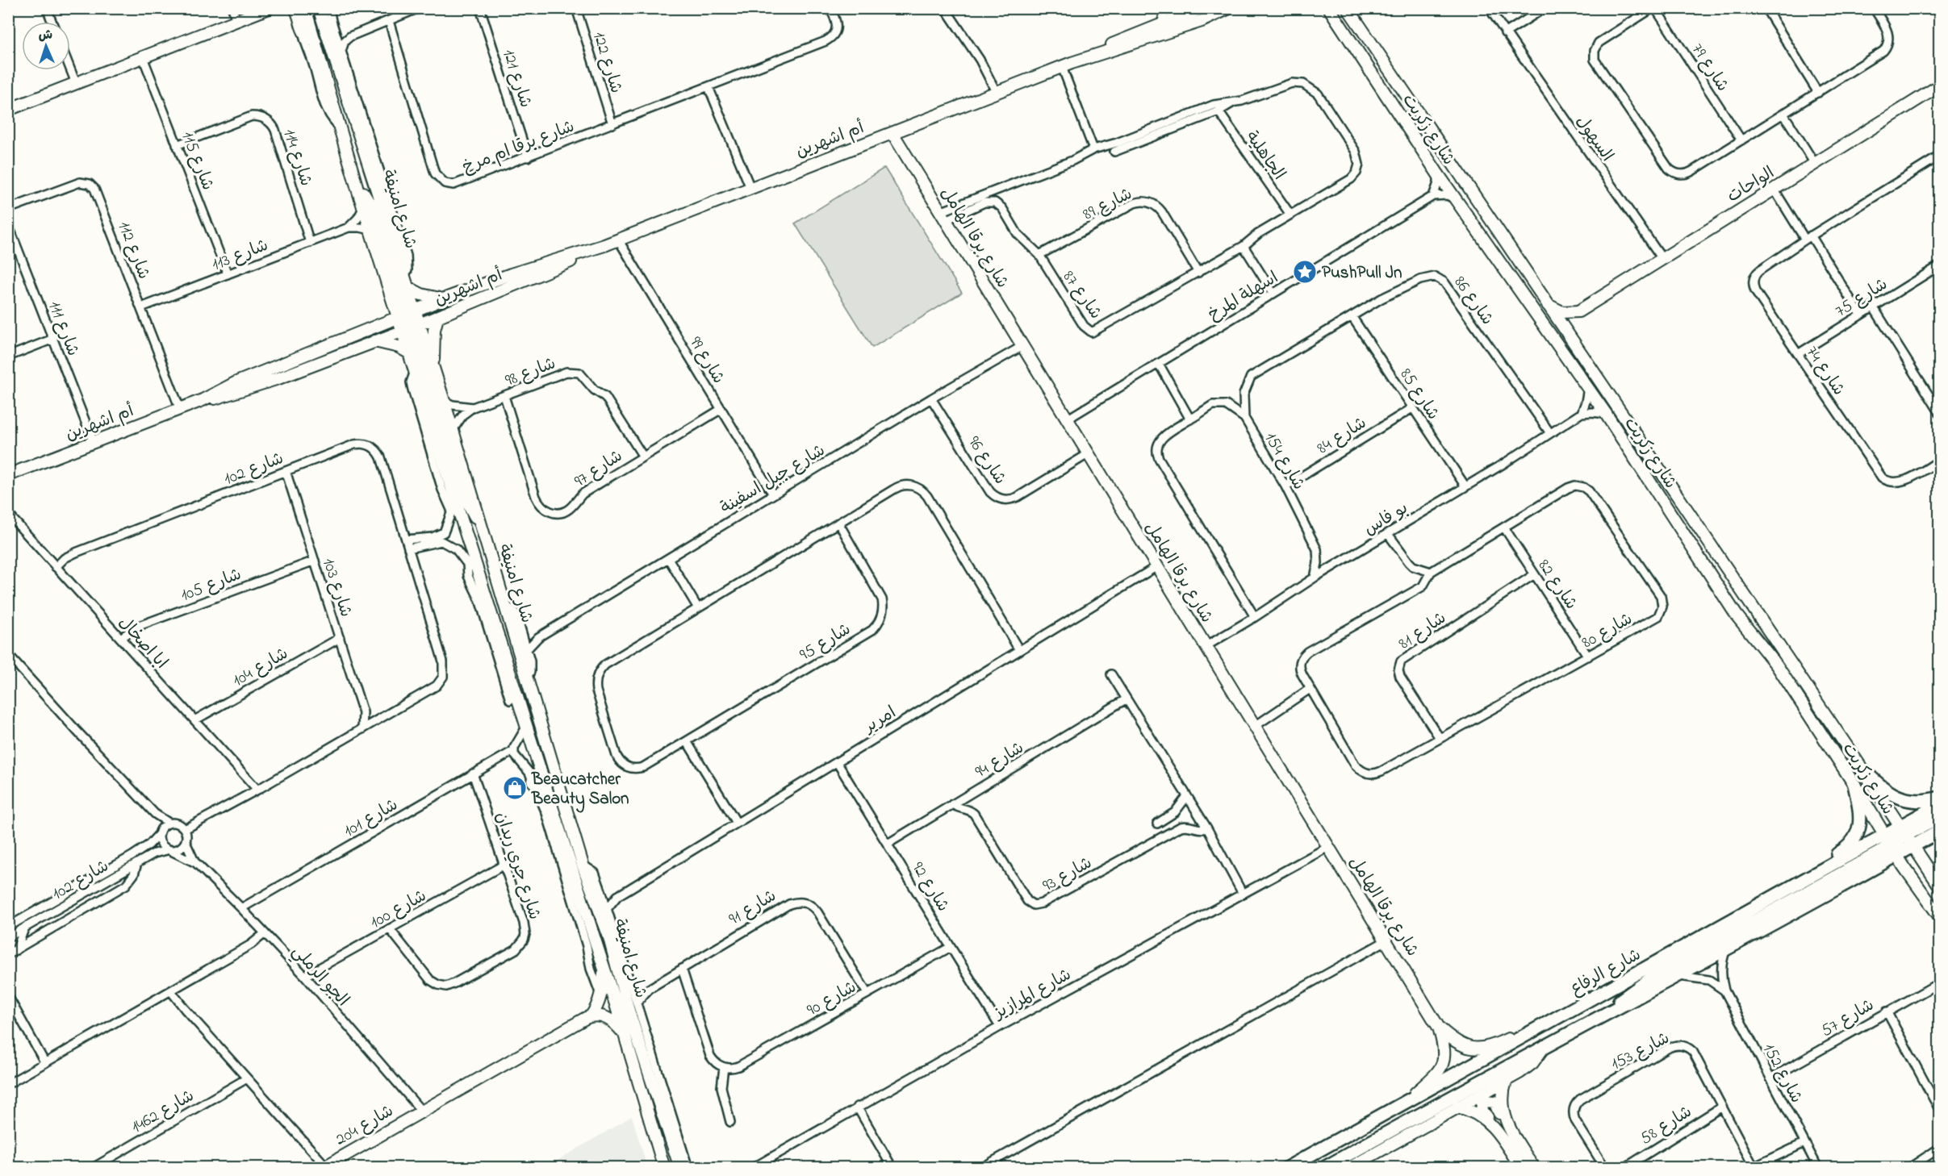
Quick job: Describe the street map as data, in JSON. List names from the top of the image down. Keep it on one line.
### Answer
{"streets":{"main road":["شارع الرفاع"],"street":["شارع 122","شارع 79","شارع 121","شارع زكريت","السهول","أم اشهرين","شارع برقا ام مرخ","الجاهلية","شارع 114","شارع 115","الواحات","شارع 89","شارع امنيفة","شارع برقا الهامل","شارع 112","شارع 113","شارع 87","اسهلة المرخ","شارع 75","شارع 86","شارع 111","شارع 99","شارع 74","شارع 98","شارع 85","شارع 84","شارع 96","شارع 154","شارع 102","شارع 97","شارع جبل اسفينة","بو فاس","شارع 105","شارع 82","شارع 103","شارع 81","شارع 80","شارع 95","ابا اصخال","شارع 104","امرير","شارع 94","شارع 101","شارع جري ربدان","شارع 93","شارع 92","شارع 91","شارع 100","الجو الرملي","شارع المرازيز","شارع 90","شارع 57","شارع 153","شارع 152","شارع 1462","شارع 204","شارع 58"]},"crossings":[["شارع 122","شارع برقا ام مرخ"],["شارع 121","شارع برقا ام مرخ"],["شارع زكريت","شارع الرفاع"],["السهول","الواحات"],["أم اشهرين","شارع امنيفة"],["أم اشهرين","شارع برقا الهامل"],["أم اشهرين","شارع 112"],["أم اشهرين","شارع 111"],["أم اشهرين","شارع 99"],["الجاهلية","شارع 87"],["شارع 114","شارع 115"],["شارع 114","شارع 113"],["شارع 115","شارع 113"],["شارع 89","شارع 87"],["شارع امنيفة","شارع 113"],["شارع امنيفة","شارع 98"],["شارع برقا الهامل","شارع 87"],["شارع برقا الهامل","اسهلة المرخ"],["شارع برقا الهامل","شارع 96"],["شارع برقا الهامل","شارع جبل اسفينة"],["شارع برقا الهامل","بو فاس"],["شارع برقا الهامل","امرير"],["شارع برقا الهامل","شارع الرفاع"],["شارع برقا الهامل","شارع المرازيز"],["شارع 112","شارع 113"],["شارع 75","شارع 74"],["شارع 86","شارع 85"],["شارع 86","شارع 154"],["شارع 86","بو فاس"],["شارع 99","شارع 97"],["شارع 99","شارع جبل اسفينة"],["شارع 98","شارع 97"],["شارع 85","شارع 84"],["شارع 85","بو فاس"],["شارع 84","شارع 154"],["شارع 96","شارع جبل اسفينة"],["شارع 154","بو فاس"],["شارع 102","شارع 103"],["شارع 102","ابا اصخال"],["شارع 102","الجو الرملي"],["شارع 105","شارع 103"],["شارع 105","ابا اصخال"],["شارع 82","شارع 81"],["شارع 82","شارع 80"],["شارع 103","شارع 104"],["شارع 81","شارع 80"],["شارع 95","امرير"],["ابا اصخال","شارع 104"],["امرير","شارع 92"],["شارع 94","شارع 93"],["شارع 94","شارع 92"],["شارع 101","شارع جري ربدان"],["شارع 101","الجو الرملي"],["شارع جري ربدان","شارع 100"],["شارع 92","شارع المرازيز"],["شارع 92","شارع 90"],["شارع 91","شارع 90"],["شارع 100","الجو الرملي"],["شارع الرفاع","شارع 152"],["الجو الرملي","شارع 204"],["شارع 57","شارع 152"],["شارع 153","شارع 152"],["شارع 153","شارع 58"]],"places":{"place":["PushPull Jn"],"shop":["Beaucatcher Beauty Salon"]},"north":"top"}
